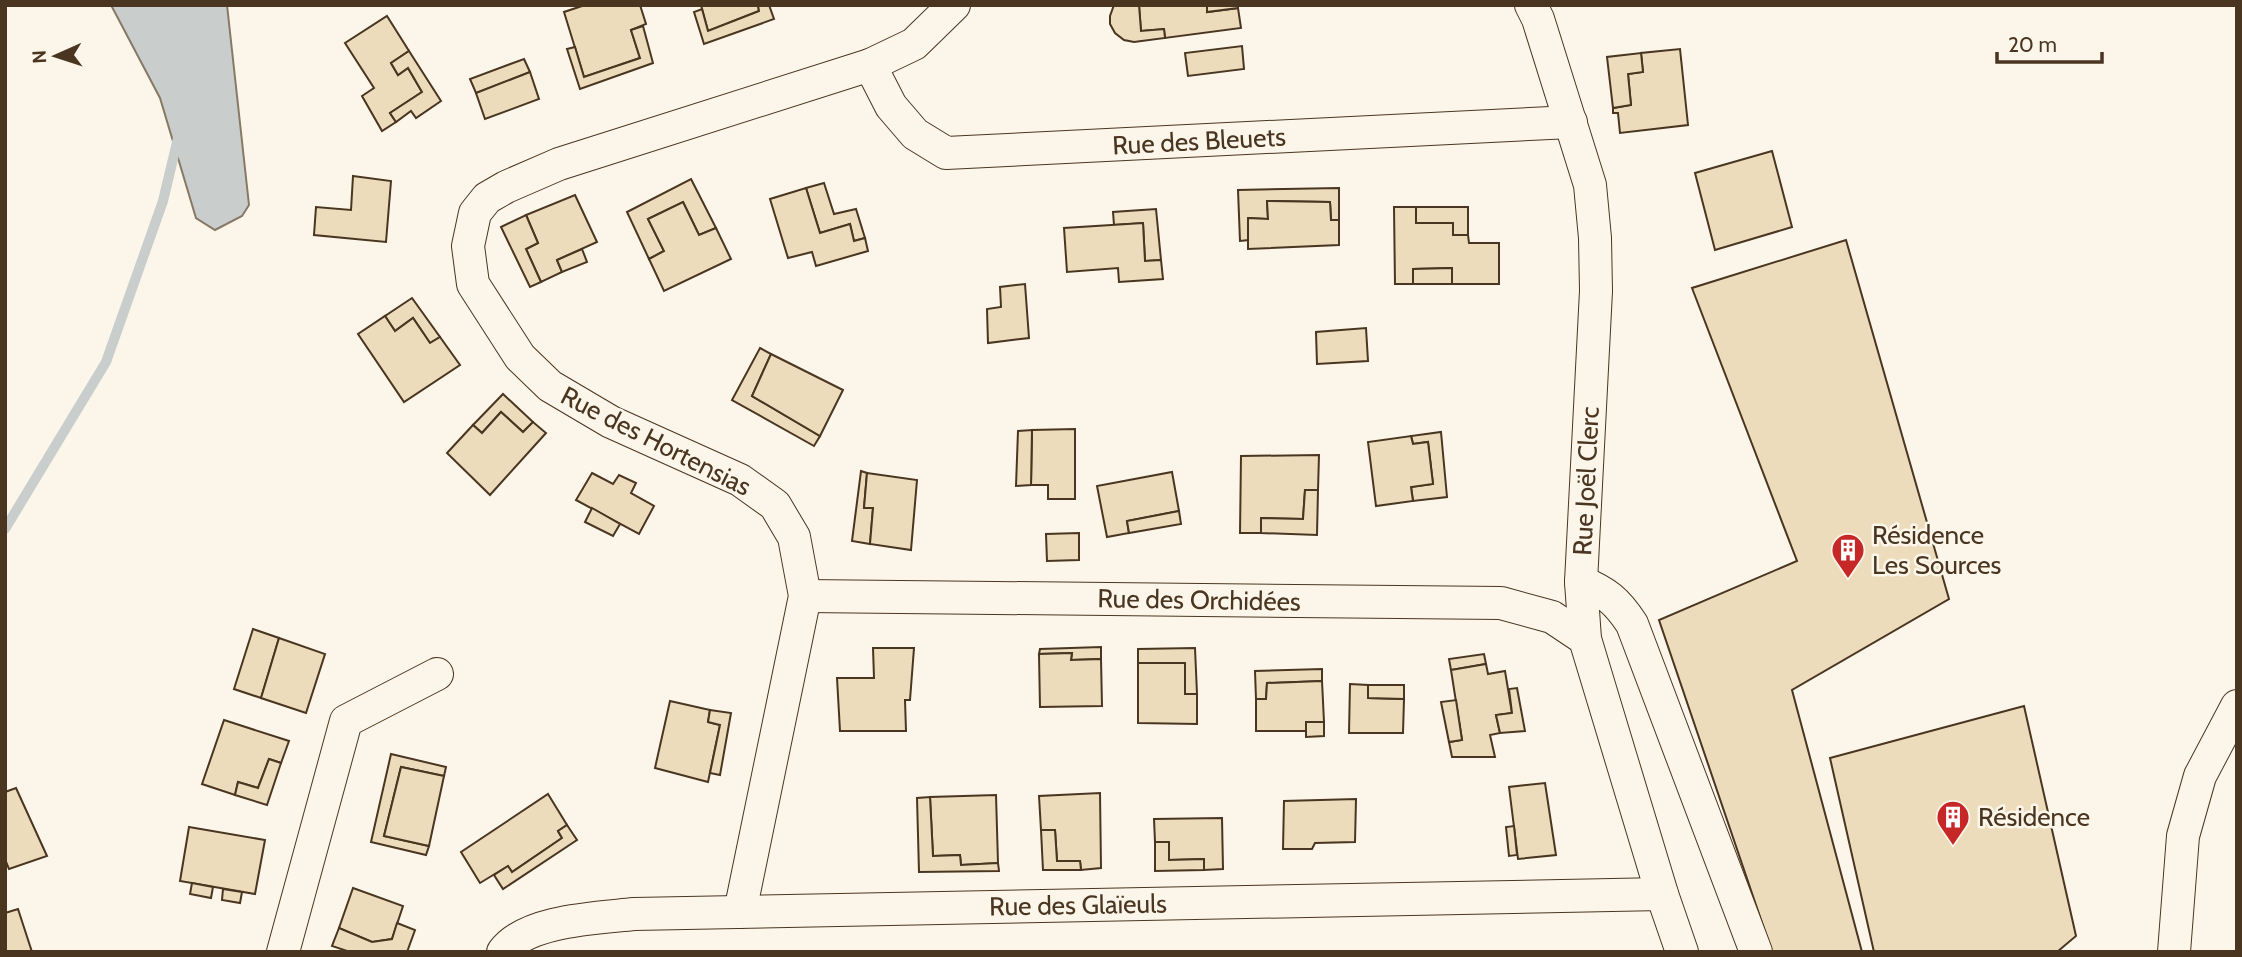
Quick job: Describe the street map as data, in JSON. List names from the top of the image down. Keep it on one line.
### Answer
{"streets":{"street":["Rue des Bleuets","Rue des Hortensias","Rue Joël Clerc","Rue des Orchidées","Rue des Glaïeuls"]},"crossings":[["Rue des Bleuets","Rue des Hortensias"],["Rue des Bleuets","Rue Joël Clerc"],["Rue des Hortensias","Rue des Orchidées"],["Rue des Hortensias","Rue des Glaïeuls"],["Rue Joël Clerc","Rue des Orchidées"],["Rue Joël Clerc","Rue des Glaïeuls"]],"places":{"building":["Résidence Les Sources","Résidence"]},"scale_bar":"20 m","north":"left"}
